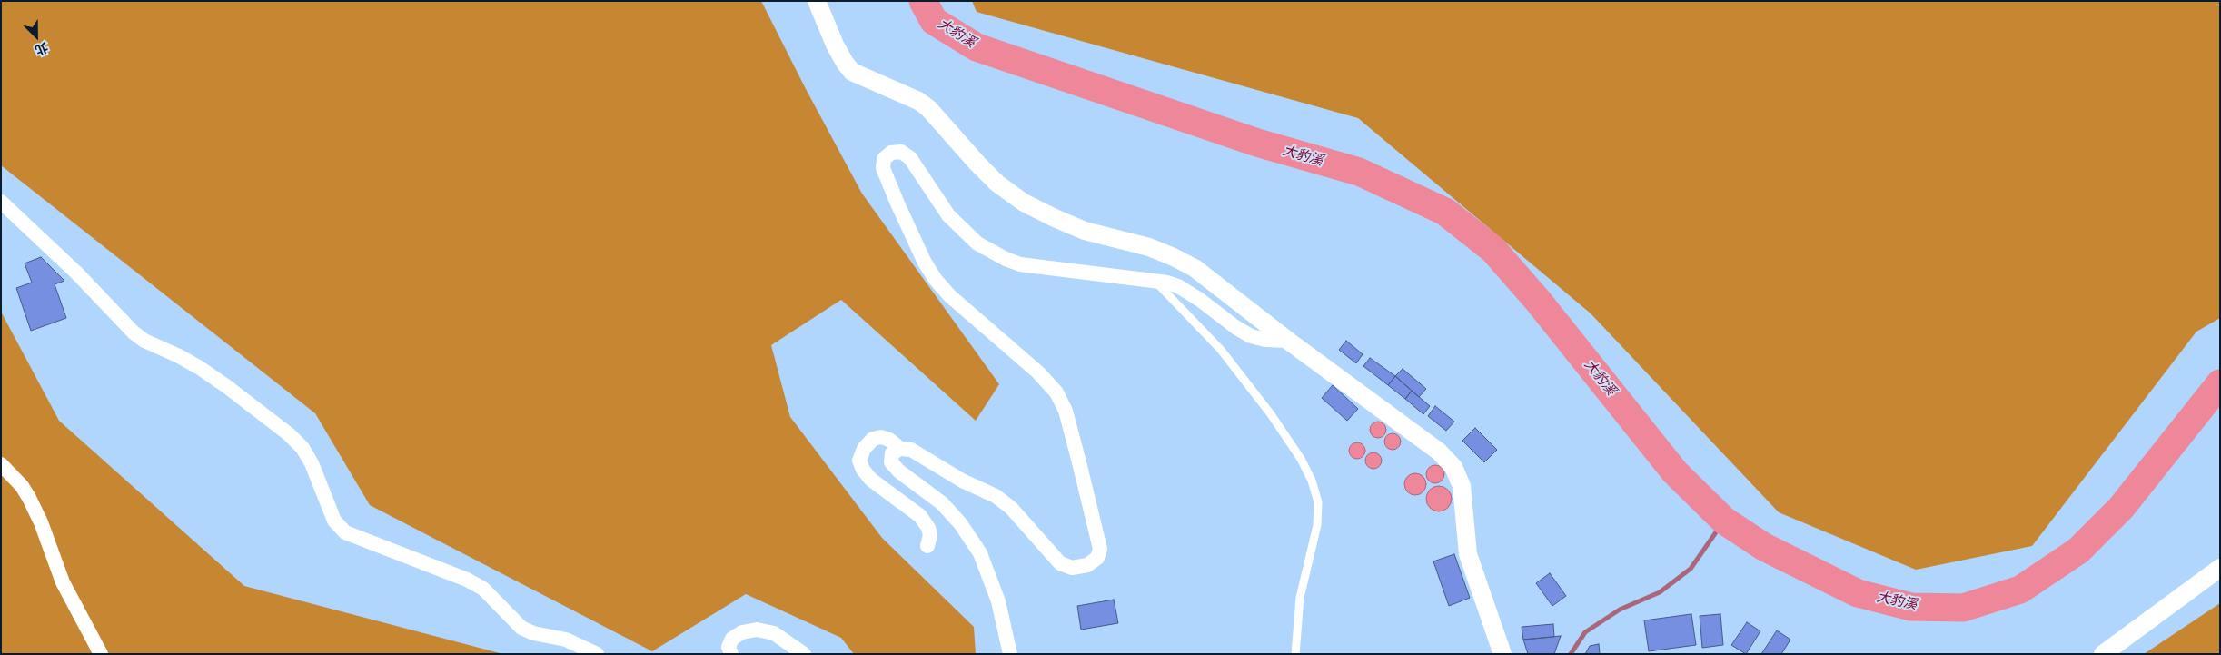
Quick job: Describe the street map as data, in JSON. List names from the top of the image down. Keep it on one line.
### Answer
{"water":["大豹溪"],"north":"bottom right"}
